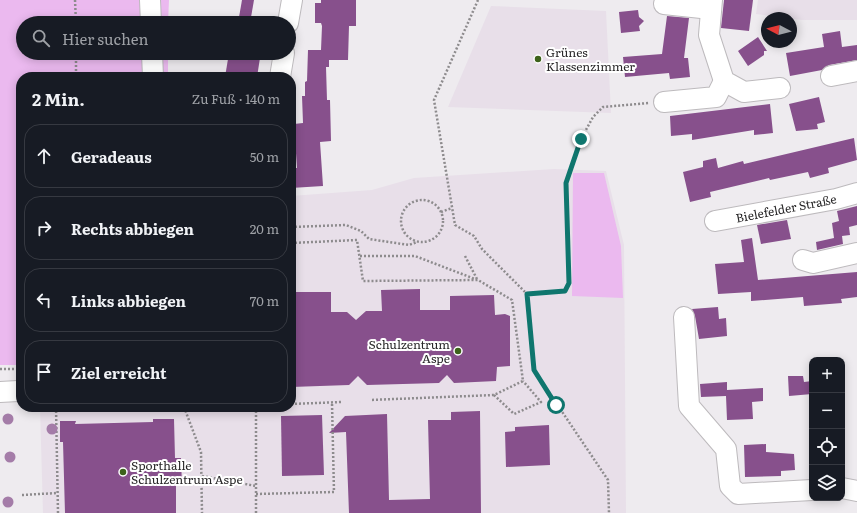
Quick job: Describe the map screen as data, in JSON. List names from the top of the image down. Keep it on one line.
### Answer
{"streets":{"street":["Bielefelder Straße"]},"places":["Grünes Klassenzimmer","Schulzentrum Aspe","Sporthalle Schulzentrum Aspe"],"north":"left","page":{"search":"Hier suchen","heading":["2 Min.","Zu Fuß · 140 m"],"list":[["Geradeaus","50 m"],["Rechts abbiegen","20 m"],["Links abbiegen","70 m"],"Ziel erreicht"],"map_buttons":["+","−"]}}
